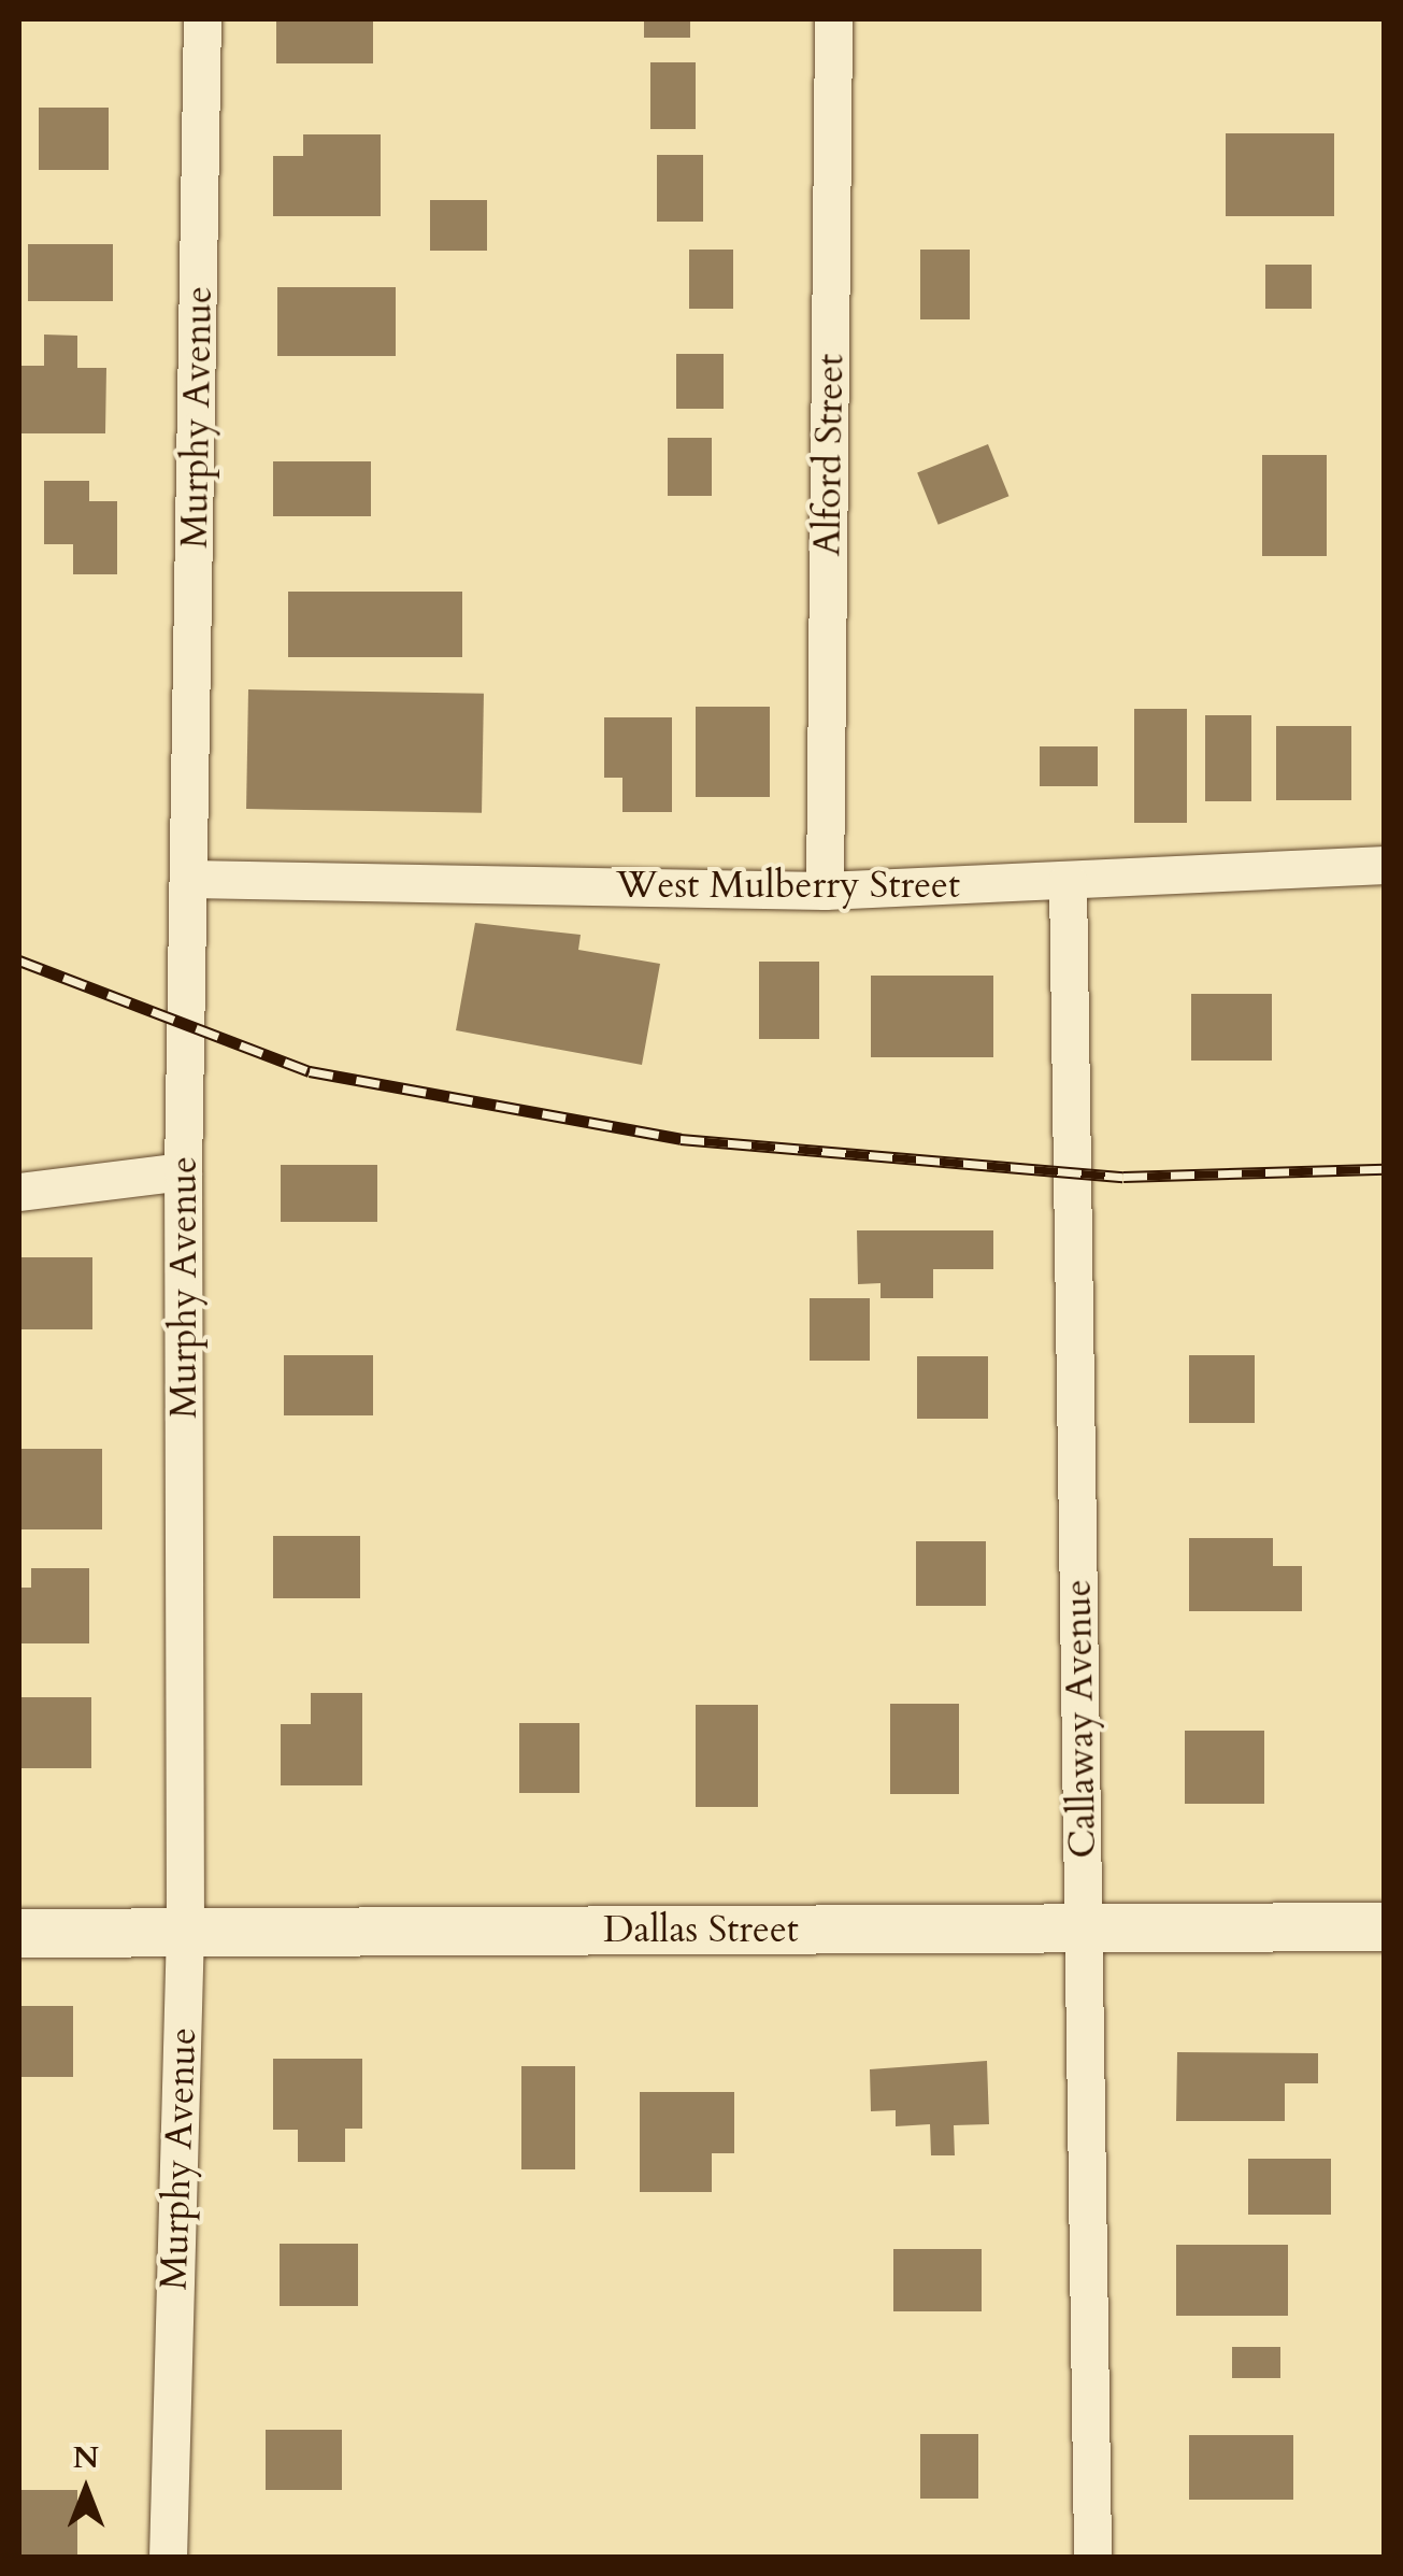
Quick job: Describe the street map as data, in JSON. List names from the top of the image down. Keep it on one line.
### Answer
{"streets":{"street":["Murphy Avenue","Alford Street","West Mulberry Street","Callaway Avenue","Dallas Street"]},"crossings":[["Murphy Avenue","West Mulberry Street"],["Murphy Avenue","Dallas Street"],["Alford Street","West Mulberry Street"],["West Mulberry Street","Callaway Avenue"],["Callaway Avenue","Dallas Street"]],"north":"top"}
